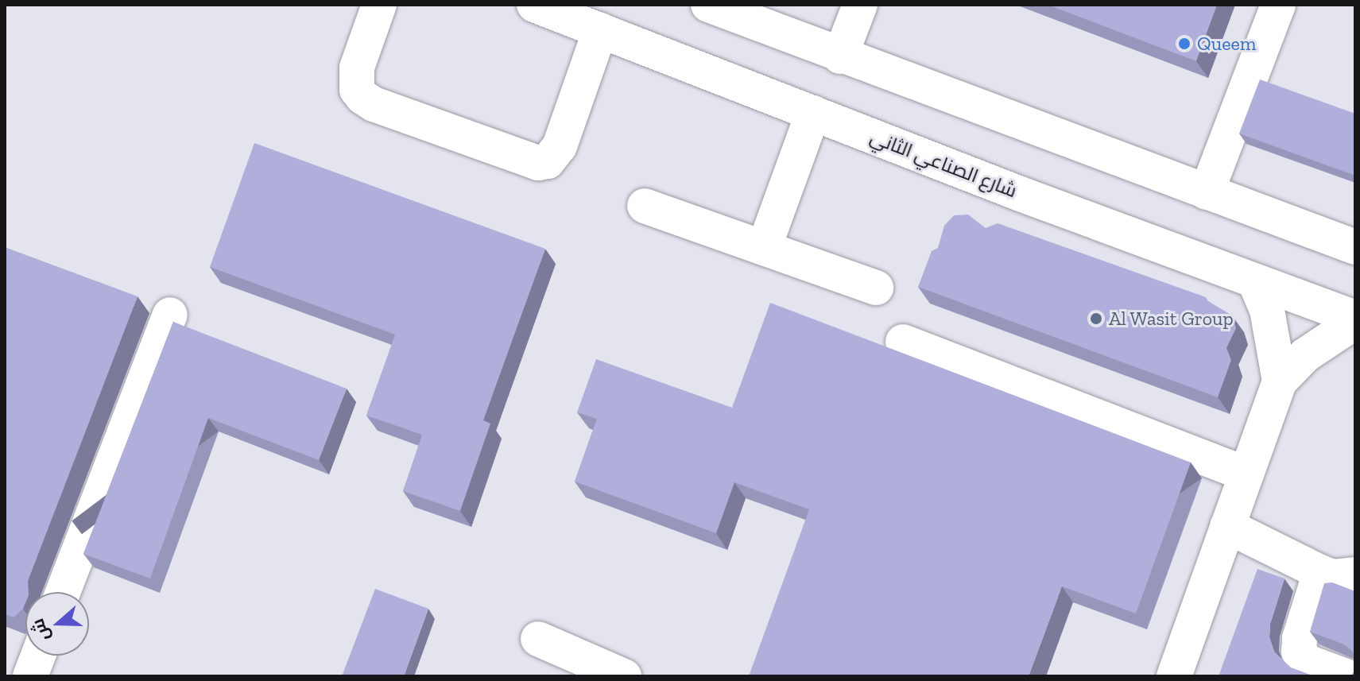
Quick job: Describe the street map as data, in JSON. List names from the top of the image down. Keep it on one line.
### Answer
{"streets":{"main road":["شارع الصناعي الثاني"]},"places":["Queem","Al Wasit Group"],"north":"left"}
